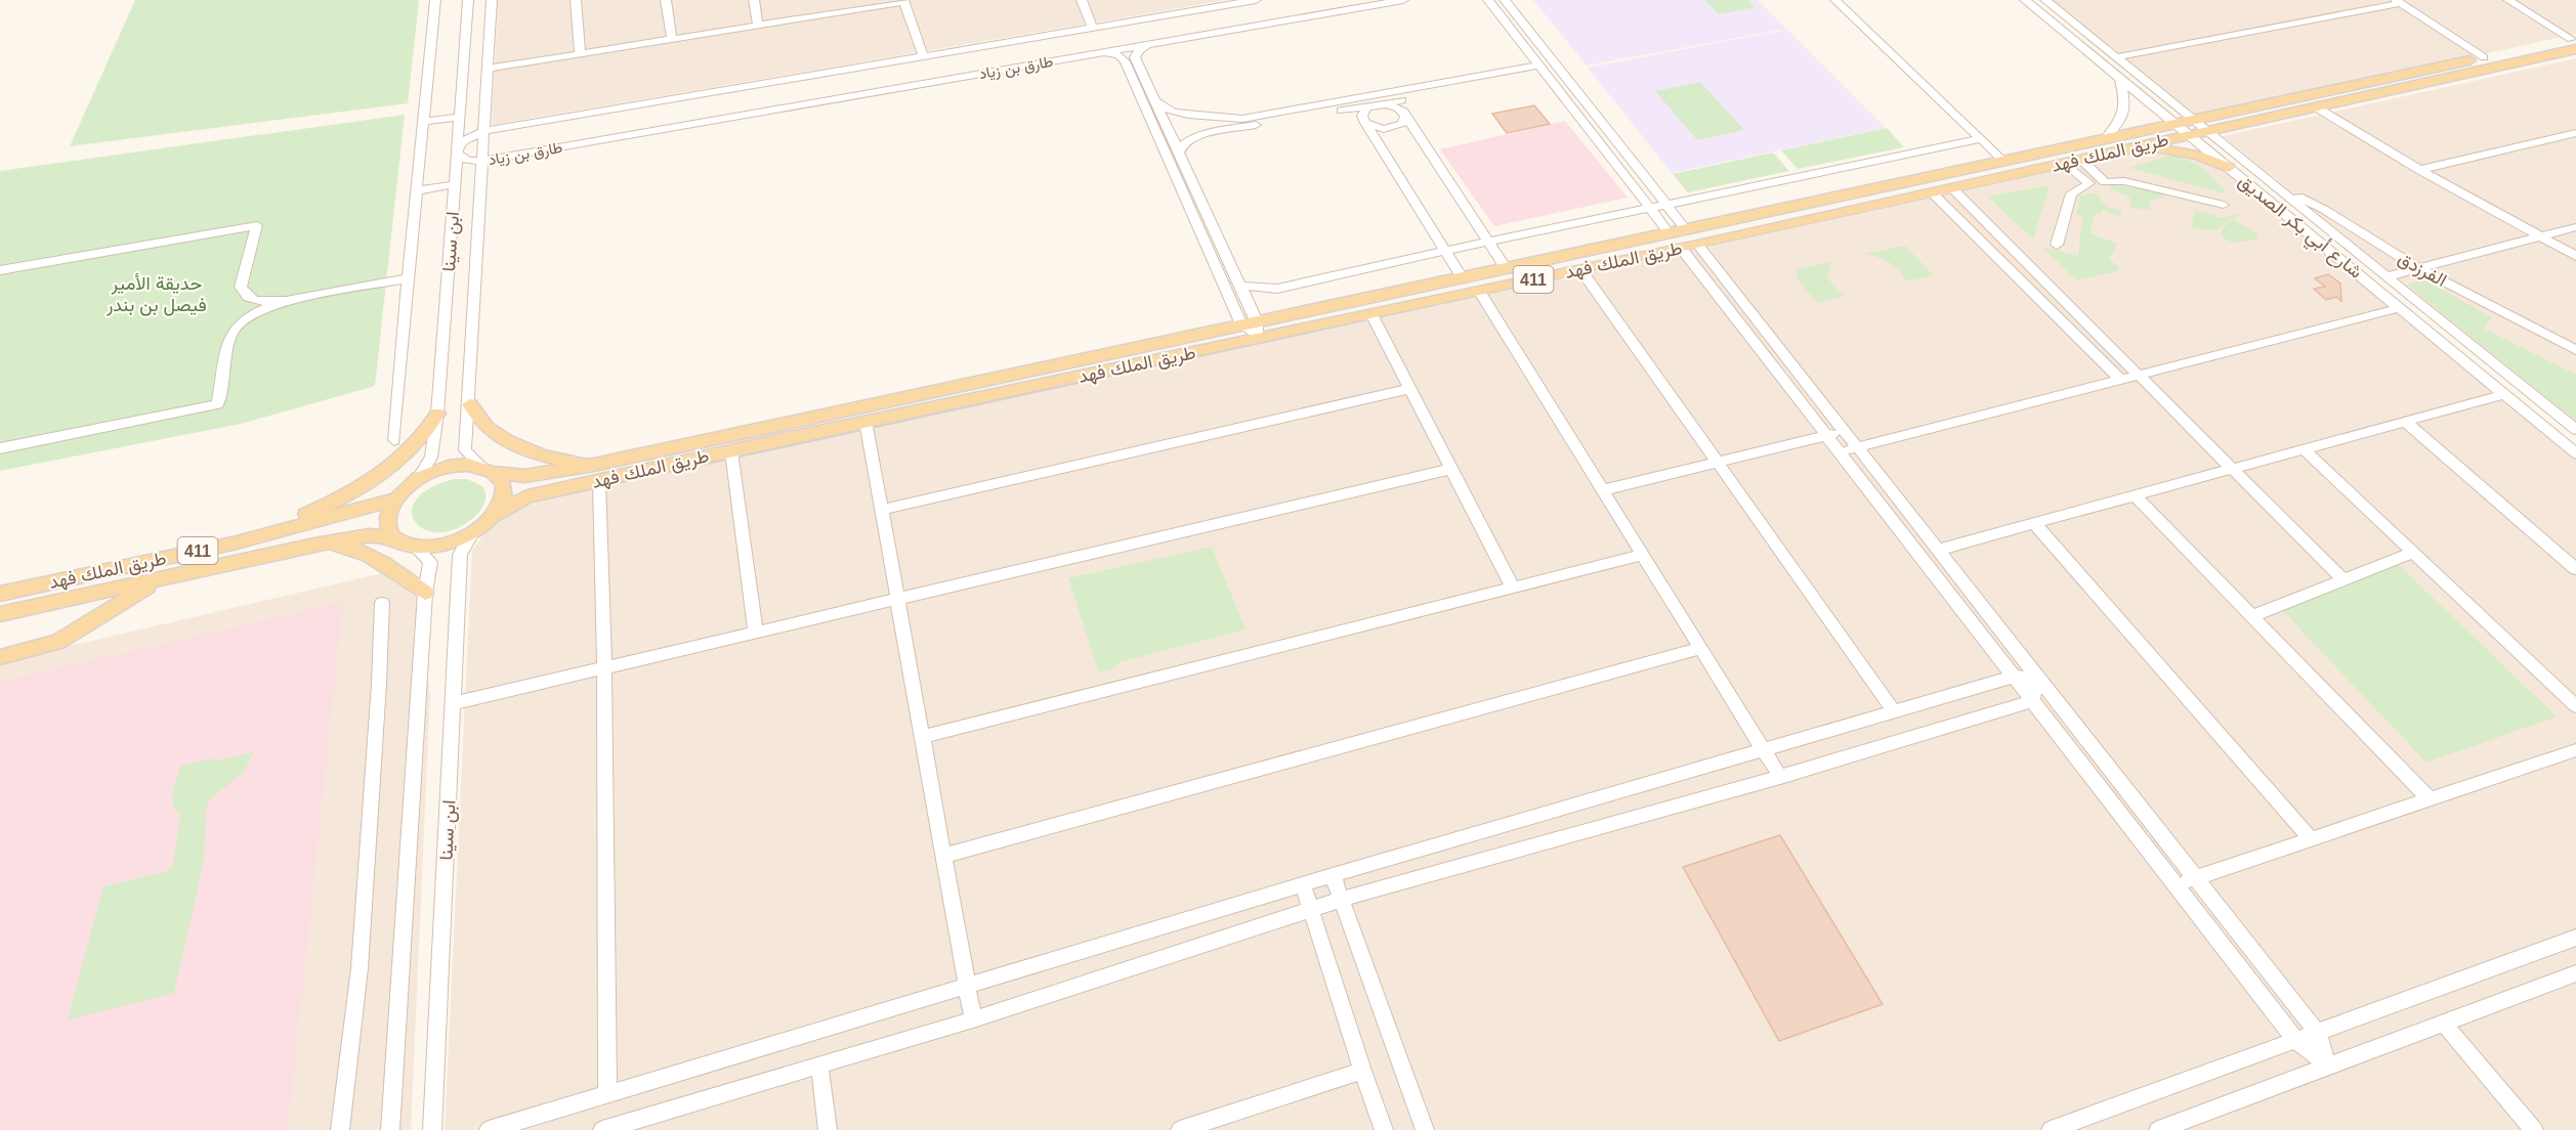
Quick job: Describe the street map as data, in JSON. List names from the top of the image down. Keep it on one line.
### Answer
{"streets":{"main road":["طريق الملك فهد","411"],"street":["طارق بن زياد","شارع أبي بكر الصديق","ابن سينا","الفرزدق"]},"crossings":[["طارق بن زياد","ابن سينا"],["طريق الملك فهد","شارع أبي بكر الصديق"],["طريق الملك فهد","ابن سينا"],["طريق الملك فهد","411"],["شارع أبي بكر الصديق","الفرزدق"],["ابن سينا","411"]],"parks":["حديقة الأمير فيصل بن بندر"]}
